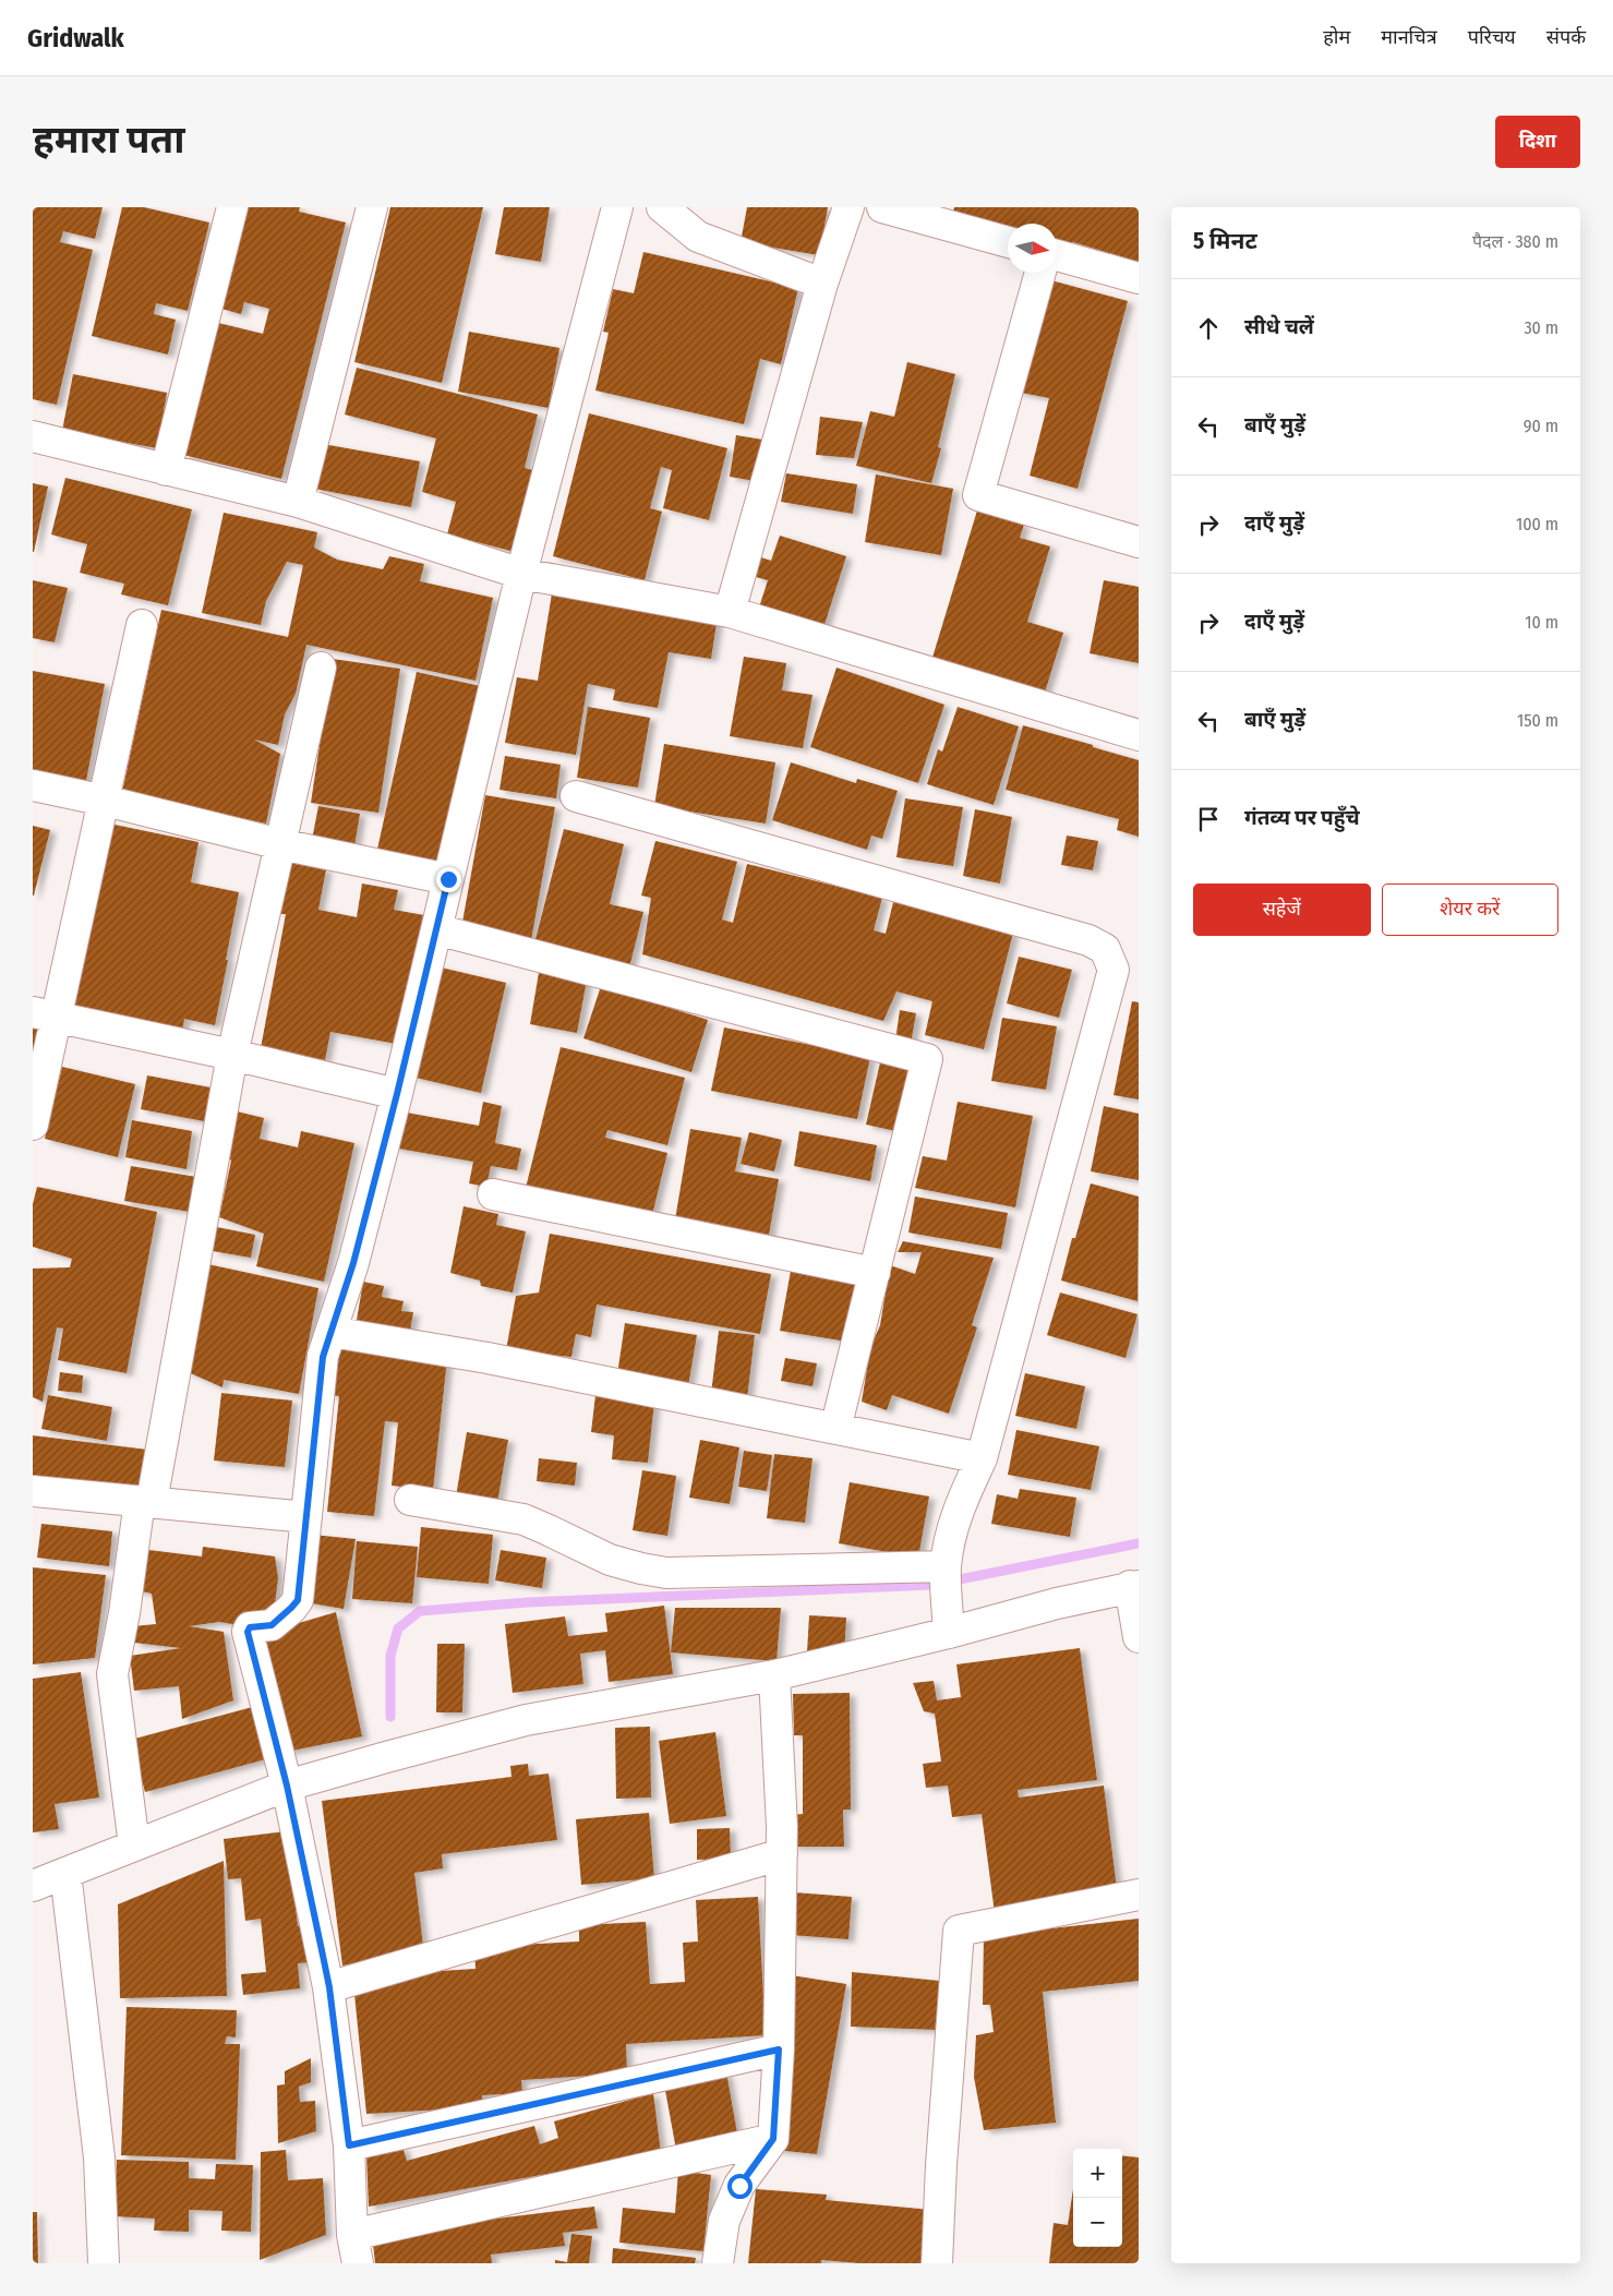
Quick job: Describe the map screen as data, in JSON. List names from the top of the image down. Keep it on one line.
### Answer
{"north":"right","page":{"header":"Gridwalk","nav":["होम","मानचित्र","परिचय","संपर्क"],"buttons":["दिशा",["सहेजें","शेयर करें"]],"title":"हमारा पता","heading":["5 मिनट","पैदल · 380 m"],"list":[["सीधे चलें","30 m"],["बाएँ मुड़ें","90 m"],["दाएँ मुड़ें","100 m"],["दाएँ मुड़ें","10 m"],["बाएँ मुड़ें","150 m"],"गंतव्य पर पहुँचे"],"map_buttons":["+","−"]}}
